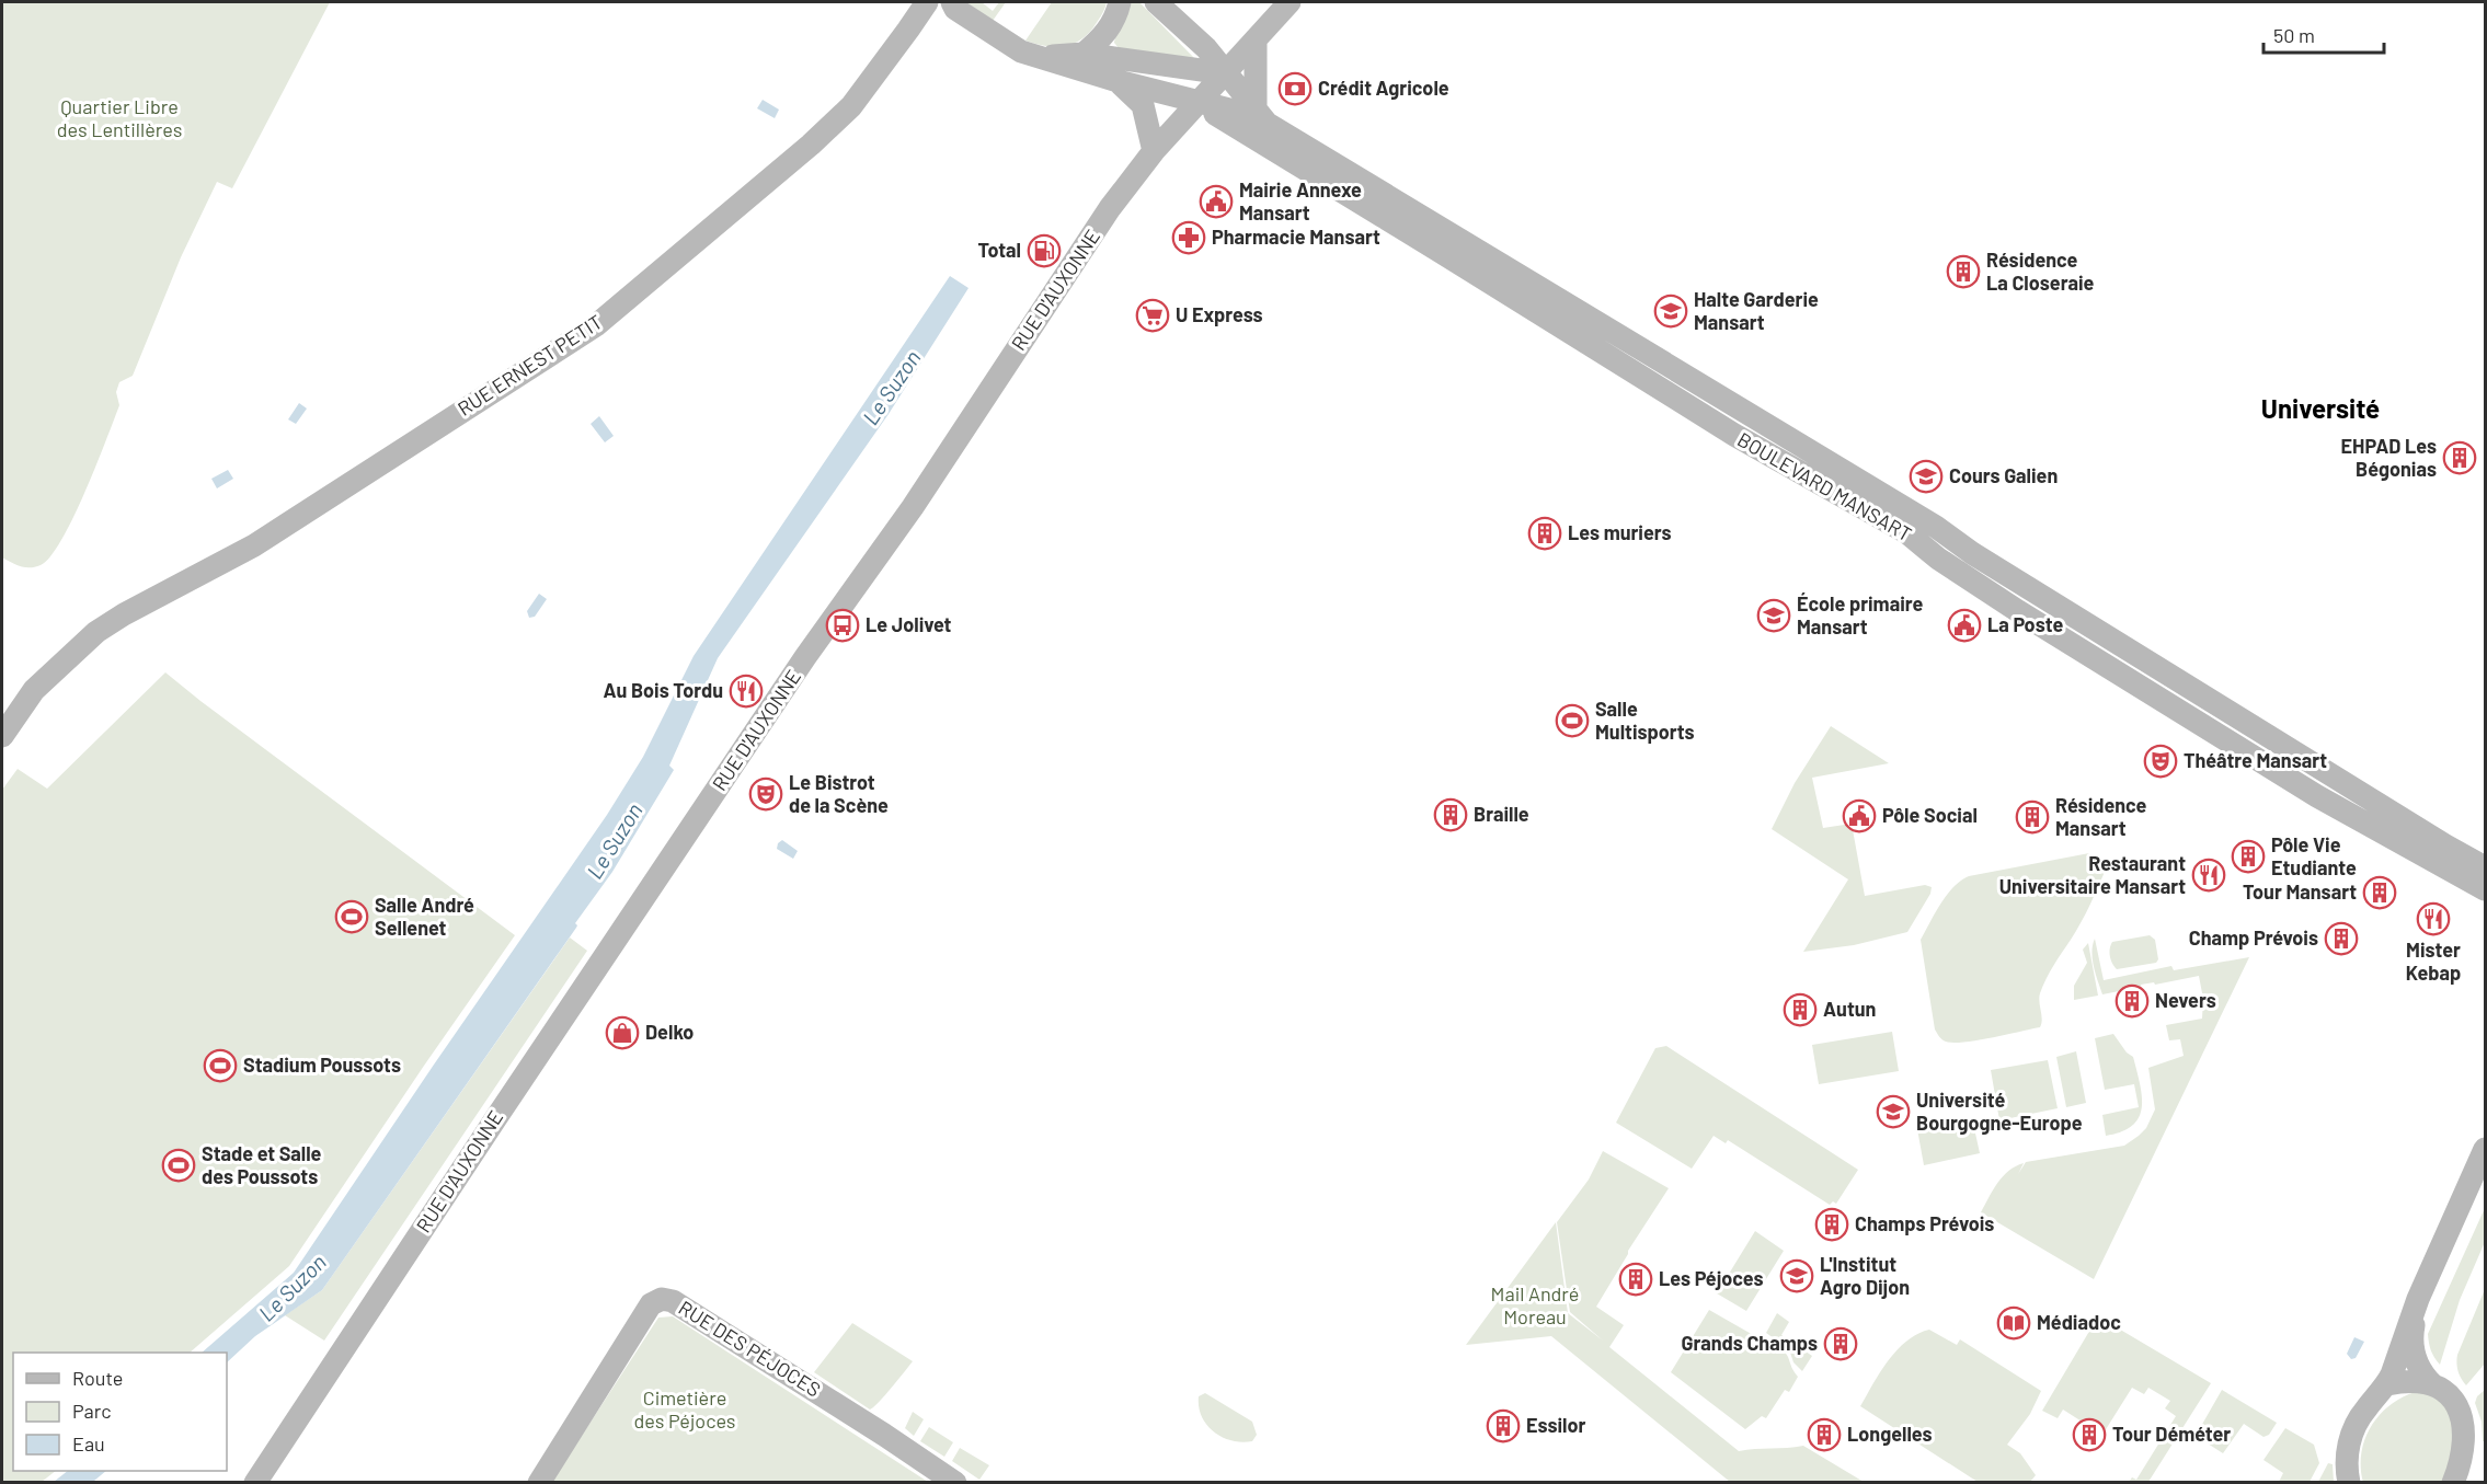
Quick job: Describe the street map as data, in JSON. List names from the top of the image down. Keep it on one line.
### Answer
{"streets":{"main road":["RUE D'AUXONNE","RUE ERNEST PETIT","BOULEVARD MANSART","RUE DES PÉJOCES"]},"crossings":[["RUE D'AUXONNE","BOULEVARD MANSART"]],"districts":["Université"],"water":["Le Suzon"],"parks":["Quartier Libre des Lentillères","Mail André Moreau","Cimetière des Péjoces"],"places":{"bank":["Crédit Agricole"],"public building":["Mairie Annexe Mansart","La Poste","Pôle Social"],"pharmacy":["Pharmacie Mansart"],"fuel station":["Total"],"building":["Résidence La Closeraie","EHPAD Les Bégonias","Les muriers","Braille","Résidence Mansart","Pôle Vie Etudiante","Tour Mansart","Champ Prévois","Nevers","Autun","Champs Prévois","Les Péjoces","Grands Champs","Essilor","Longelles","Tour Déméter"],"school or university":["Halte Garderie Mansart","Cours Galien","École primaire Mansart","Université Bourgogne-Europe","L'Institut Agro Dijon"],"supermarket":["U Express"],"bus stop":["Le Jolivet"],"restaurant":["Au Bois Tordu","Restaurant Universitaire Mansart","Mister Kebap"],"sports":["Salle Multisports","Salle André Sellenet","Stadium Poussots","Stade et Salle des Poussots"],"theatre":["Théâtre Mansart","Le Bistrot de la Scène"],"shop":["Delko"],"library":["Médiadoc"]},"legend":["Route","Parc","Eau"],"scale_bar":"50 m"}
